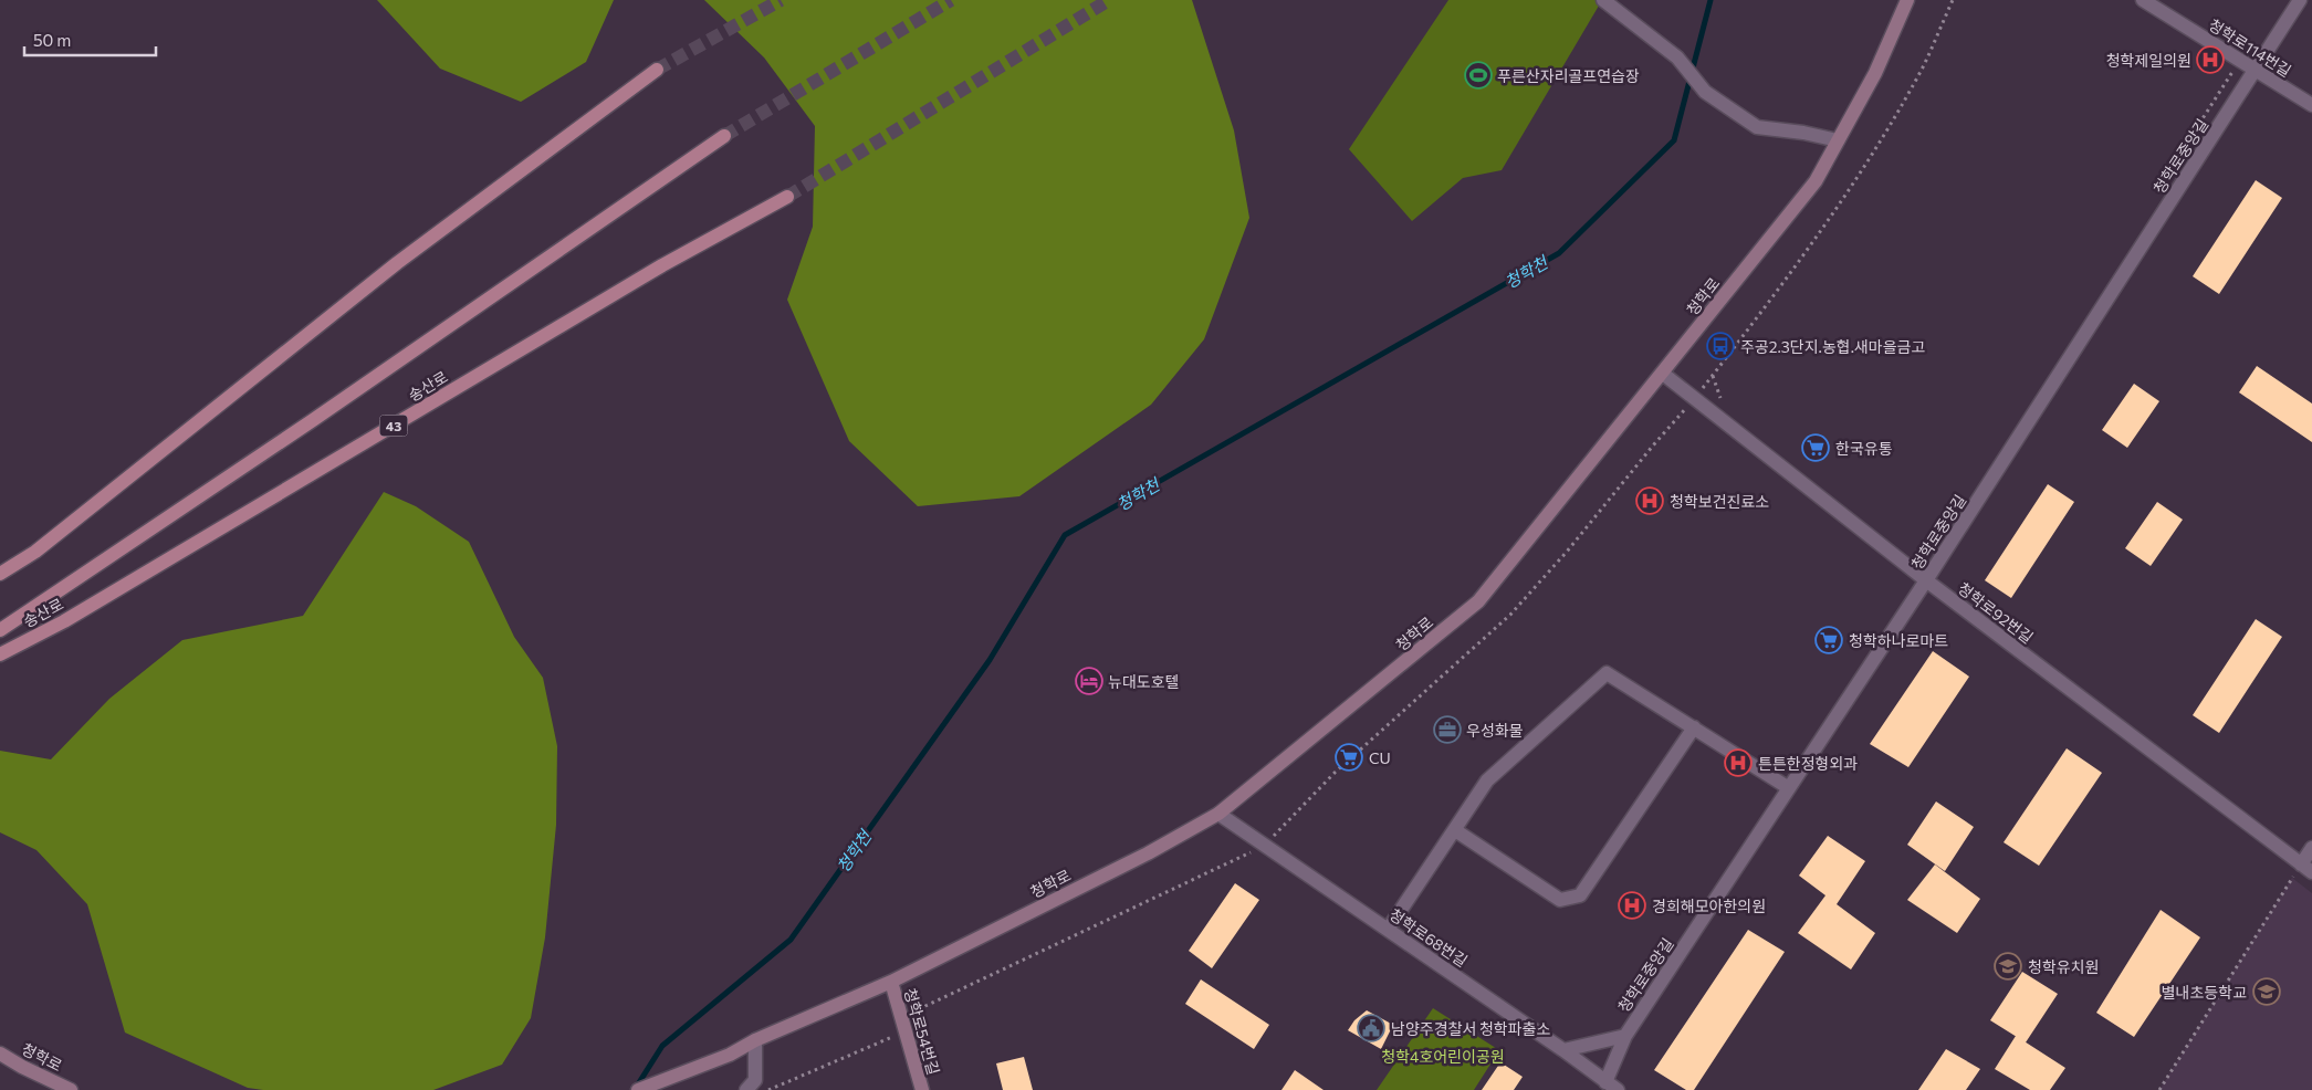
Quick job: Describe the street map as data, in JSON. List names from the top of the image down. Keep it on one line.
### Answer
{"streets":{"main road":["송산로","43"],"street":["청학로114번길","청학로중앙길","청학로","청학로92번길","청학로68번길","청학로54번길"]},"crossings":[["청학로114번길","청학로중앙길"],["청학로중앙길","청학로92번길"],["청학로중앙길","청학로68번길"],["청학로","청학로92번길"],["청학로","청학로68번길"],["청학로","청학로54번길"]],"water":["청학천"],"parks":["청학4호어린이공원"],"places":{"hospital":["청학제일의원","청학보건진료소","튼튼한정형외과","경희해모아한의원"],"sports":["푸른산자리골프연습장"],"bus stop":["주공2.3단지.농협.새마을금고"],"supermarket":["한국유통","청학하나로마트","CU"],"hotel":["뉴대도호텔"],"office":["우성화물"],"school or university":["청학유치원","별내초등학교"],"public building":["남양주경찰서 청학파출소"]},"scale_bar":"50 m"}
